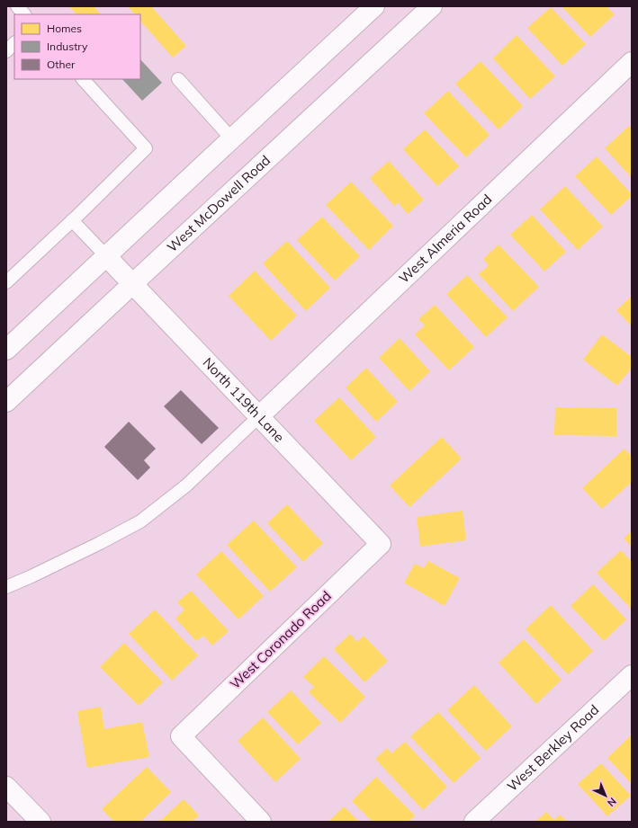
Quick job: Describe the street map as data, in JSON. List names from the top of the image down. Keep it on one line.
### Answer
{"streets":{"street":["West McDowell Road","West Almeria Road","North 119th Lane","West Coronado Road","West Berkley Road"]},"crossings":[["West McDowell Road","North 119th Lane"],["West Almeria Road","North 119th Lane"],["North 119th Lane","West Coronado Road"]],"legend":["Homes","Industry","Other"],"north":"bottom right"}
